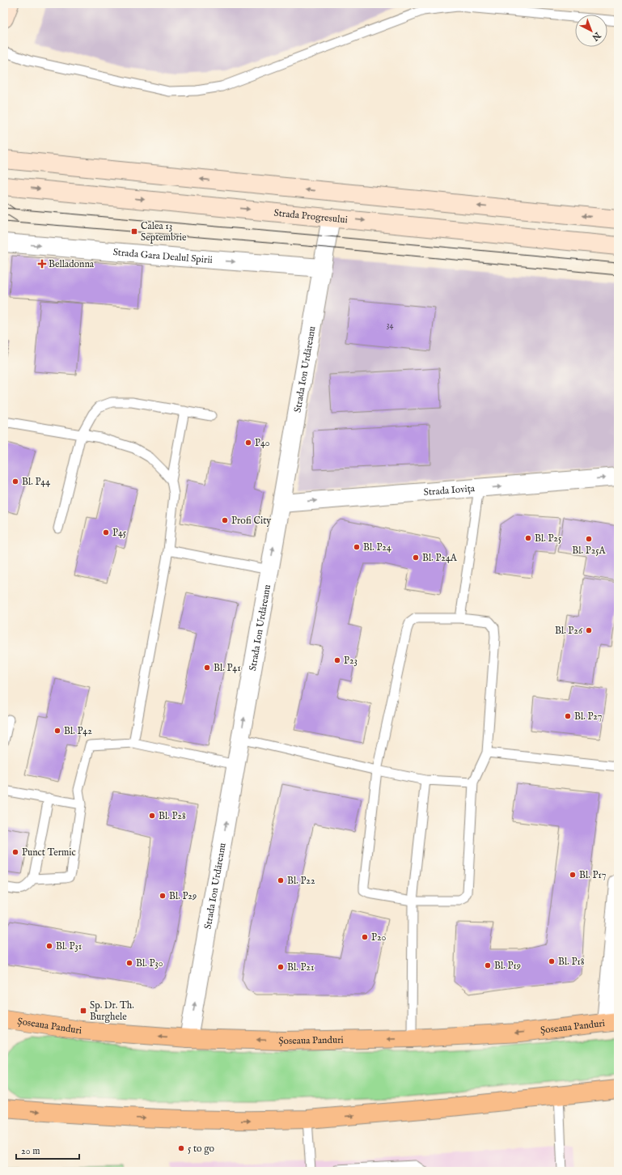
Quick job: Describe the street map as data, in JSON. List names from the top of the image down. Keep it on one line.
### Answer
{"streets":{"main road":["Strada Progresului","Șoseaua Panduri"],"street":["Strada Gara Dealul Spirii","Strada Ion Urdăreanu","Strada Iovița"]},"crossings":[["Strada Progresului","Strada Ion Urdăreanu"],["Strada Gara Dealul Spirii","Strada Ion Urdăreanu"],["Strada Ion Urdăreanu","Strada Iovița"],["Strada Ion Urdăreanu","Șoseaua Panduri"]],"one_way":["Strada Gara Dealul Spirii","Strada Ion Urdăreanu","Strada Iovița"],"places":{"transit":["Calea 13 Septembrie","Sp. Dr. Th. Burghele"],"health":["Belladonna"],"other":["P40","Bl. P44","Profi City","P45","Bl. P25","Bl. P25A","Bl. P24","Bl. P24A","Bl. P26","P23","Bl. P41","Bl. P27","Bl. P42","Bl. P28","Punct Termic","Bl. P17","Bl. P22","Bl. P29","P20","Bl. P31","Bl. P18","Bl. P30","Bl. P19","Bl. P21","5 to go"]},"house_numbers":["34"],"scale_bar":"20 m","north":"bottom right"}
